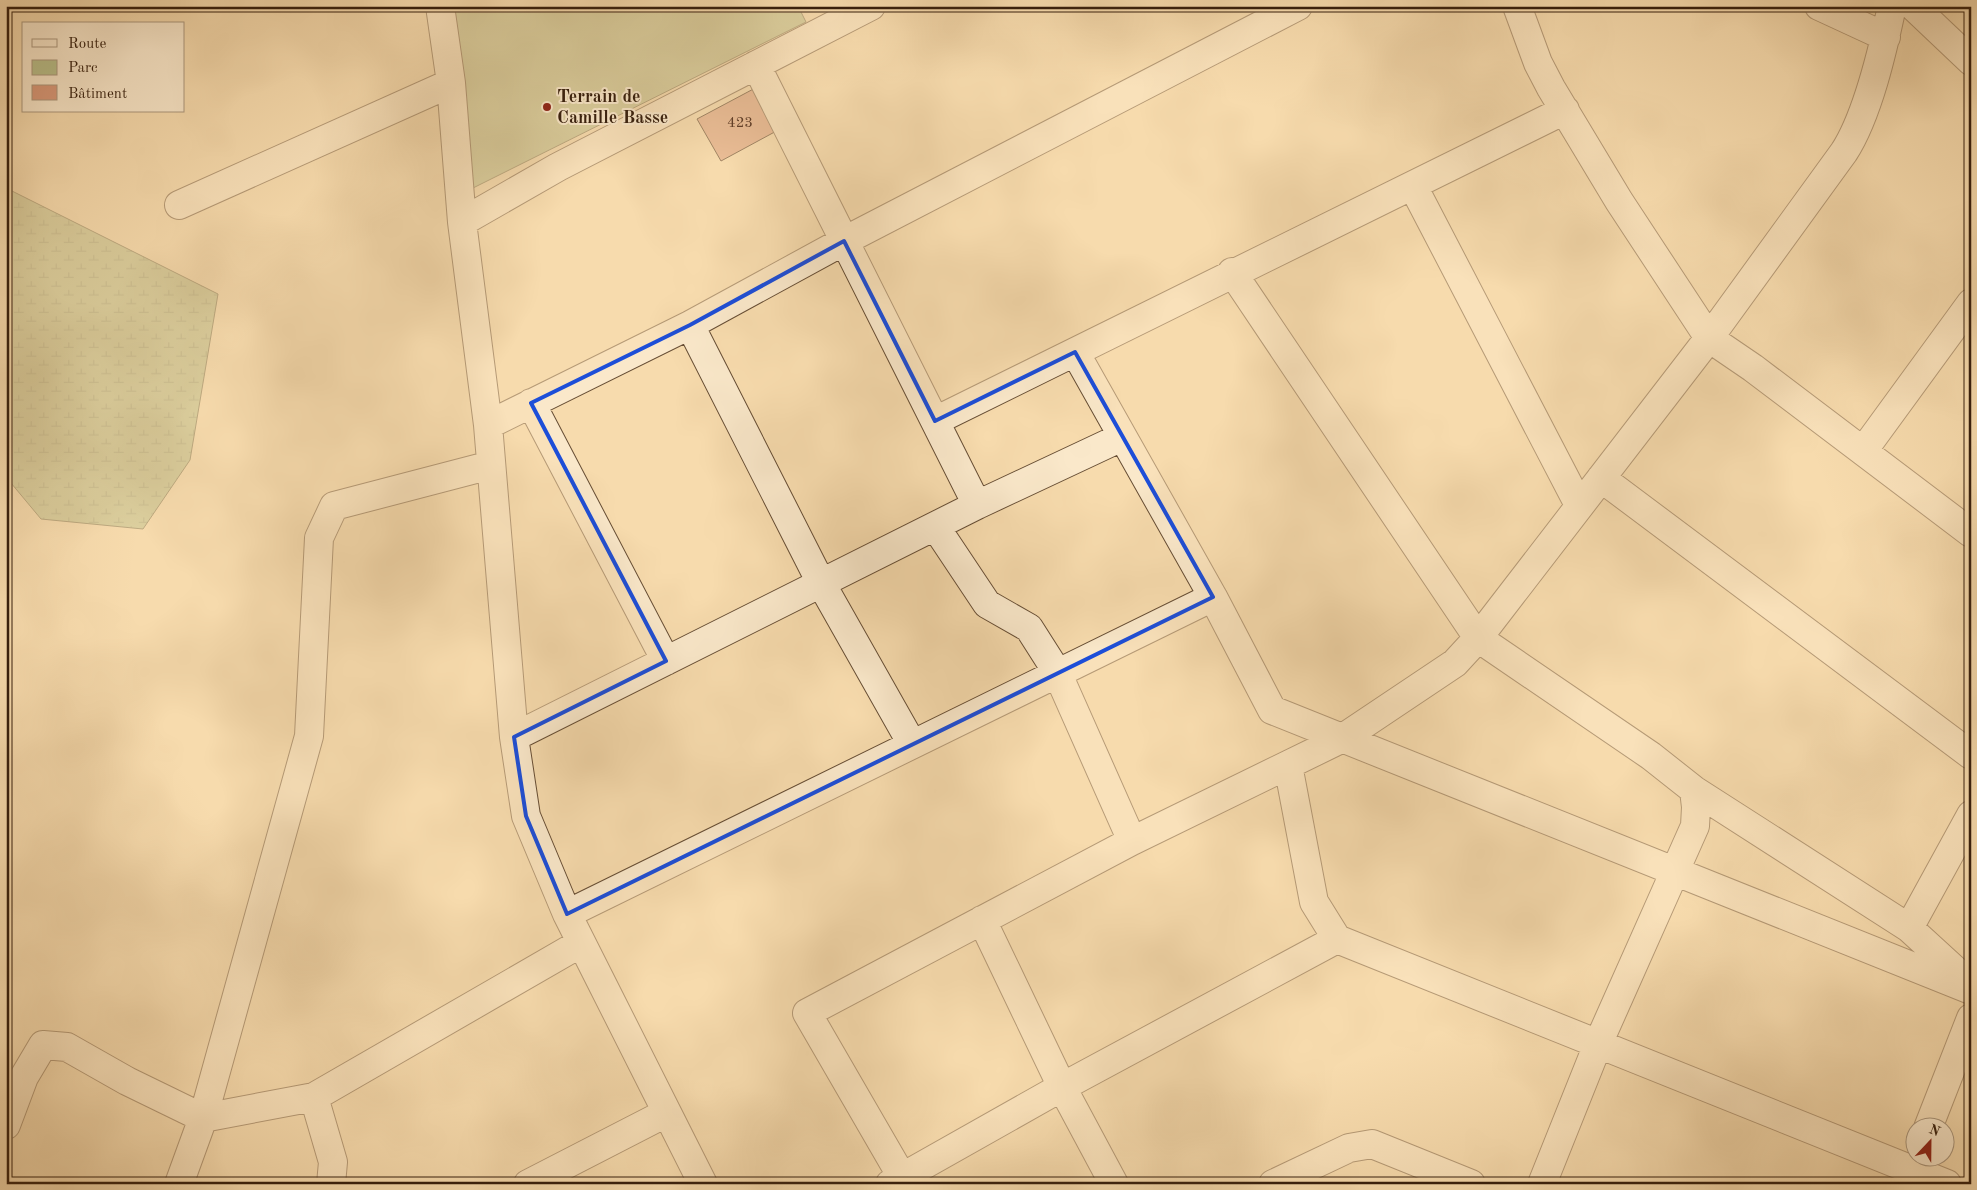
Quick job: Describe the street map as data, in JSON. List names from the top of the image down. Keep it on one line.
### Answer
{"places":["Terrain de Camille Basse"],"house_numbers":["423"],"legend":["Route","Parc","Bâtiment"],"north":"top"}
